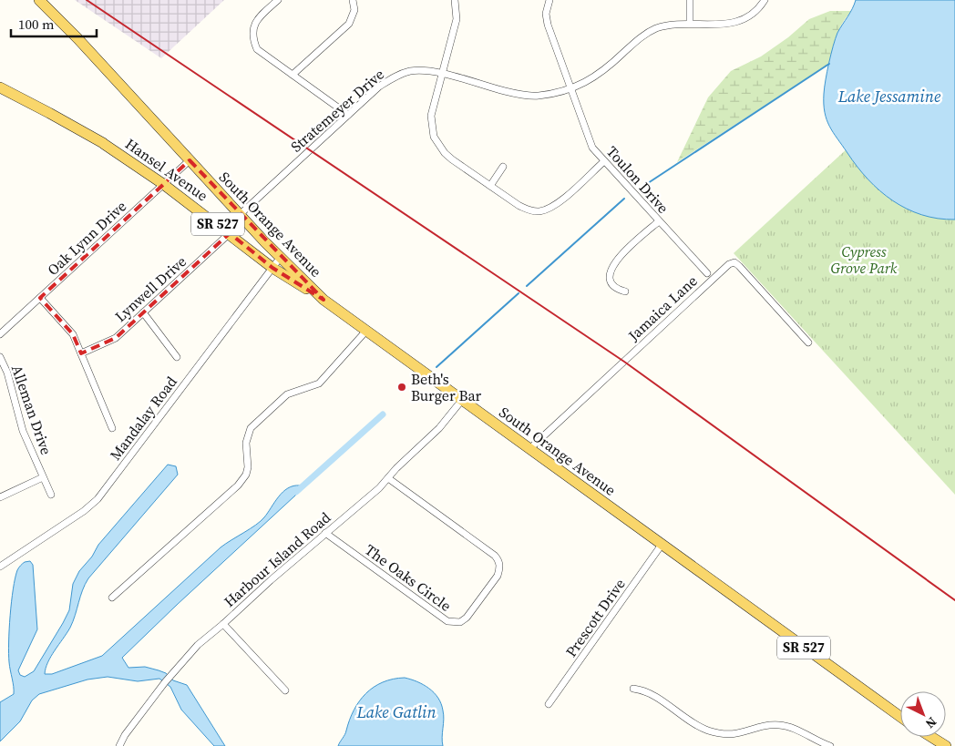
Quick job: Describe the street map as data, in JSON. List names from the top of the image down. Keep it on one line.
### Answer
{"streets":{"main road":["Hansel Avenue","SR 527","South Orange Avenue"],"street":["Stratemeyer Drive","Toulon Drive","Oak Lynn Drive","Lynwell Drive","Jamaica Lane","Alleman Drive","Mandalay Road","Harbour Island Road","The Oaks Circle","Prescott Drive"]},"crossings":[["Stratemeyer Drive","Toulon Drive"],["Stratemeyer Drive","South Orange Avenue"],["Hansel Avenue","South Orange Avenue"],["Hansel Avenue","Oak Lynn Drive"],["Hansel Avenue","Lynwell Drive"],["Hansel Avenue","Mandalay Road"],["South Orange Avenue","Oak Lynn Drive"],["South Orange Avenue","Jamaica Lane"],["South Orange Avenue","Mandalay Road"],["South Orange Avenue","Harbour Island Road"],["South Orange Avenue","Prescott Drive"],["Harbour Island Road","The Oaks Circle"]],"water":["Lake Jessamine","Lake Gatlin"],"parks":["Cypress Grove Park"],"places":["Beth's Burger Bar"],"scale_bar":"100 m","north":"bottom right"}
